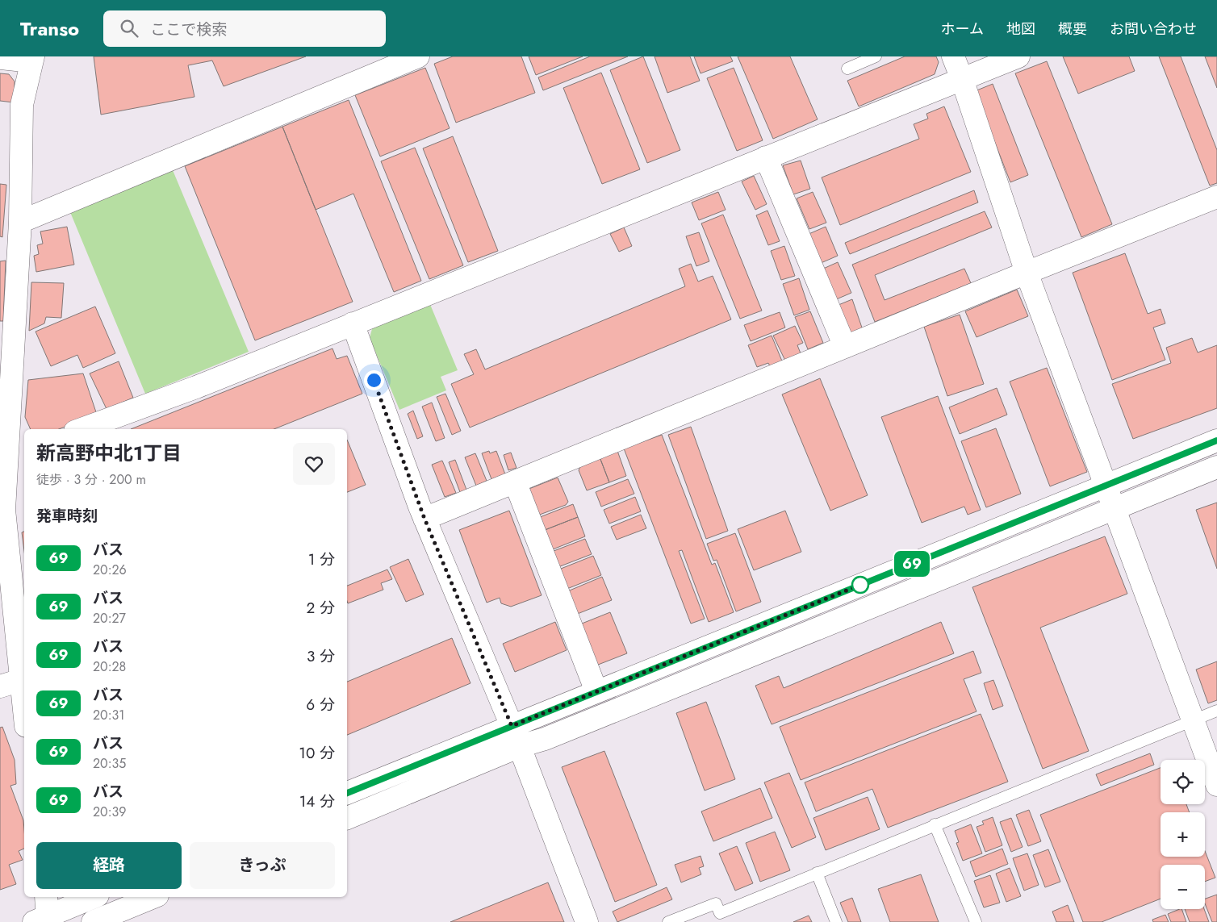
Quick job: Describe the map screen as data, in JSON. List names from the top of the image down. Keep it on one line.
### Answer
{"lines":["bus line 69"],"page":{"header":"Transo","search":"ここで検索","nav":["ホーム","地図","概要","お問い合わせ"],"on_map":"69","heading":[["新高野中北1丁目","徒歩 · 3 分 · 200 m"],"発車時刻"],"list":[{"mark":"69","name":"バス","note":"20:26","value":"1 分"},{"mark":"69","name":"バス","note":"20:27","value":"2 分"},{"mark":"69","name":"バス","note":"20:28","value":"3 分"},{"mark":"69","name":"バス","note":"20:31","value":"6 分"},{"mark":"69","name":"バス","note":"20:35","value":"10 分"},{"mark":"69","name":"バス","note":"20:39","value":"14 分"}],"map_buttons":["+","−"],"buttons":["経路","きっぷ"]}}
